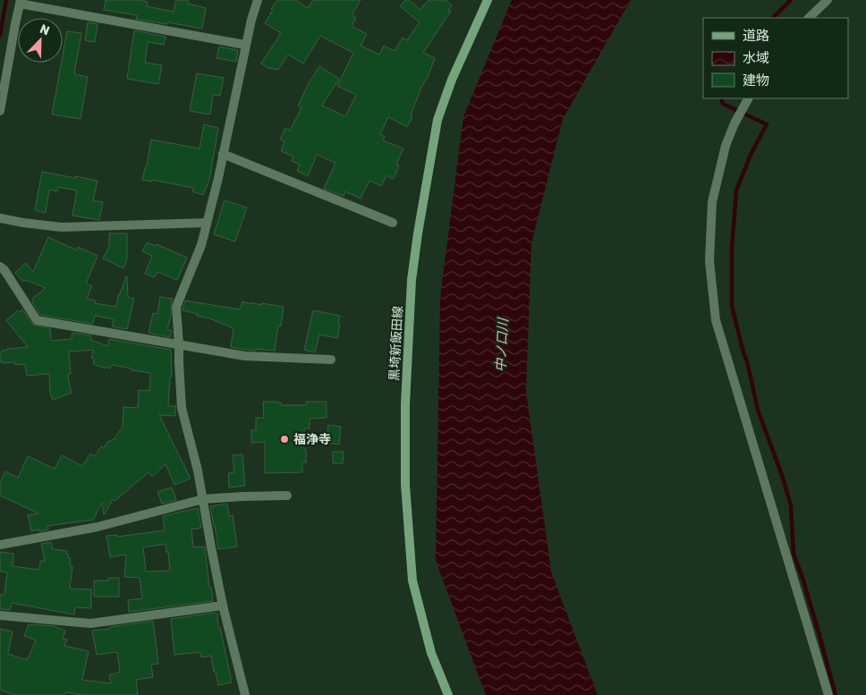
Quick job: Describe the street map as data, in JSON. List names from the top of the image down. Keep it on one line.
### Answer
{"streets":{"main road":["黒埼新飯田線"]},"water":["中ノ口川"],"places":["福浄寺"],"legend":["道路","水域","建物"],"north":"top right"}
